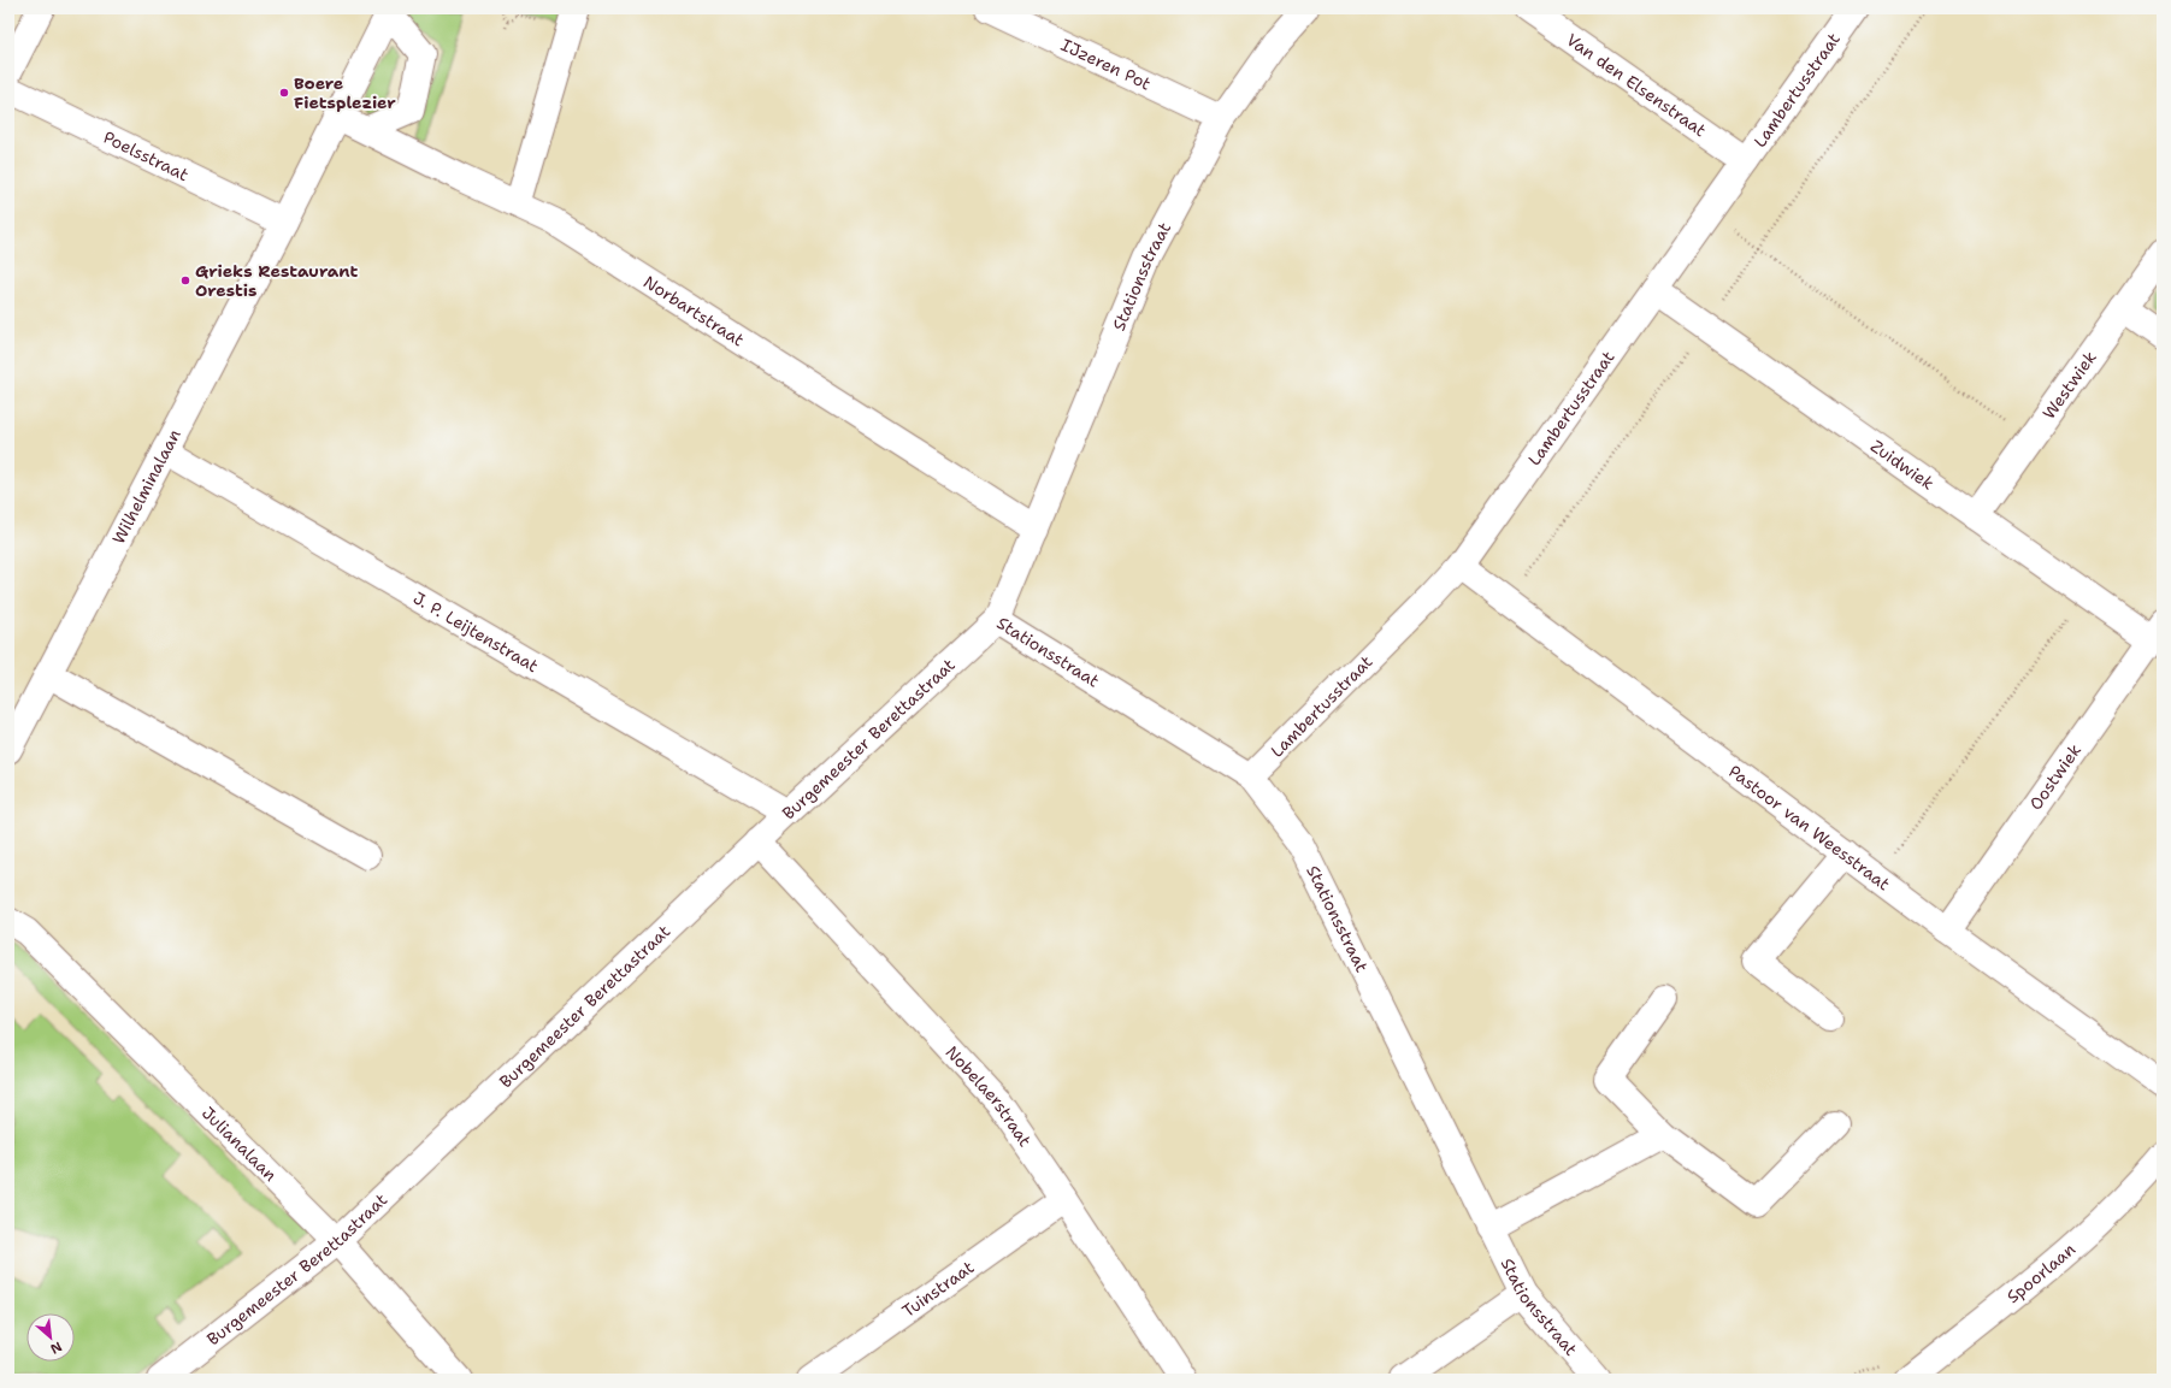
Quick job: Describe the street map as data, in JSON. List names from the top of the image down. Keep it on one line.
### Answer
{"streets":{"street":["IJzeren Pot","Van den Elsenstraat","Lambertusstraat","Poelsstraat","Stationsstraat","Norbartstraat","Westwiek","Zuidwiek","Wilhelminalaan","J. P. Leijtenstraat","Burgemeester Berettastraat","Oostwiek","Pastoor van Weesstraat","Nobelaerstraat","Julianalaan","Spoorlaan","Tuinstraat"]},"crossings":[["IJzeren Pot","Stationsstraat"],["Van den Elsenstraat","Lambertusstraat"],["Lambertusstraat","Stationsstraat"],["Lambertusstraat","Zuidwiek"],["Lambertusstraat","Pastoor van Weesstraat"],["Poelsstraat","Wilhelminalaan"],["Stationsstraat","Norbartstraat"],["Stationsstraat","Burgemeester Berettastraat"],["Norbartstraat","Wilhelminalaan"],["Westwiek","Zuidwiek"],["Zuidwiek","Oostwiek"],["Wilhelminalaan","J. P. Leijtenstraat"],["J. P. Leijtenstraat","Burgemeester Berettastraat"],["Burgemeester Berettastraat","Nobelaerstraat"],["Burgemeester Berettastraat","Julianalaan"],["Oostwiek","Pastoor van Weesstraat"],["Nobelaerstraat","Tuinstraat"]],"places":["Boere Fietsplezier","Grieks Restaurant Orestis"],"north":"bottom right"}
